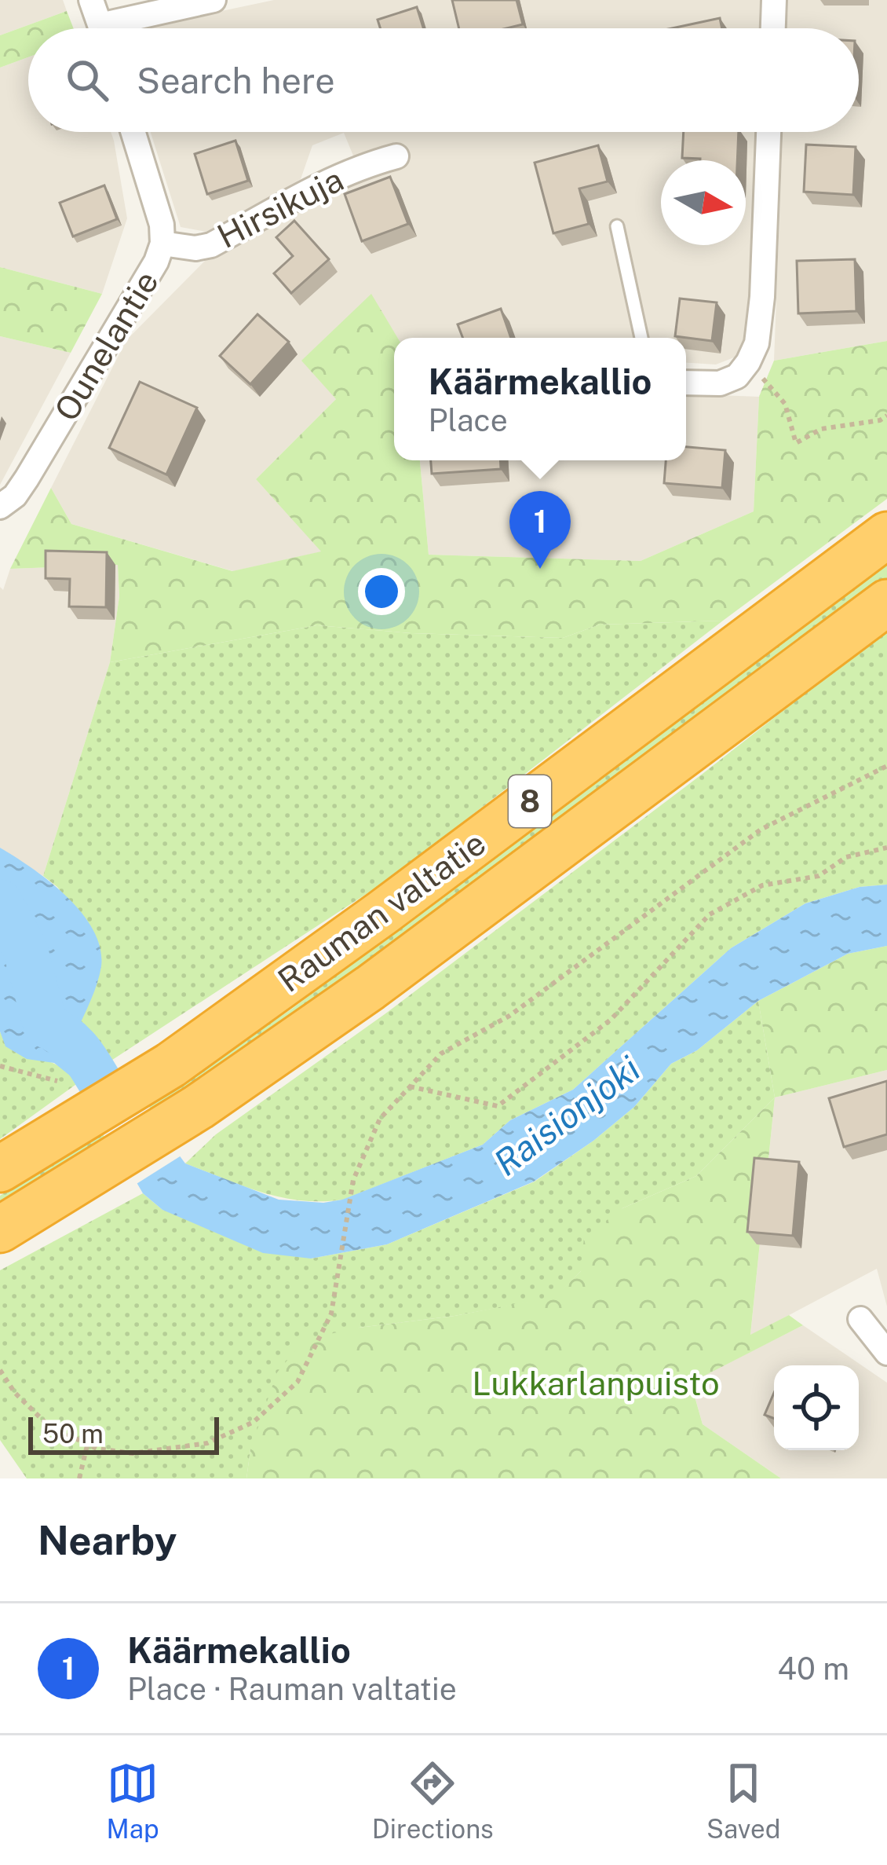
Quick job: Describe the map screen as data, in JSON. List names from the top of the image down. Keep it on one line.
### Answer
{"streets":{"highway":["8","Rauman valtatie"],"street":["Hirsikuja","Ounelantie"]},"crossings":[["Hirsikuja","Ounelantie"]],"water":["Raisionjoki"],"parks":["Lukkarlanpuisto"],"scale_bar":"50 m","north":"right","page":{"search":"Search here","popup":["Käärmekallio","Place"],"pins":"1","scale":"50 m","heading":"Nearby","list":[{"mark":"1","name":"Käärmekallio","note":"Place · Rauman valtatie","value":"40 m"}],"nav":["Map","Directions","Saved"]}}
